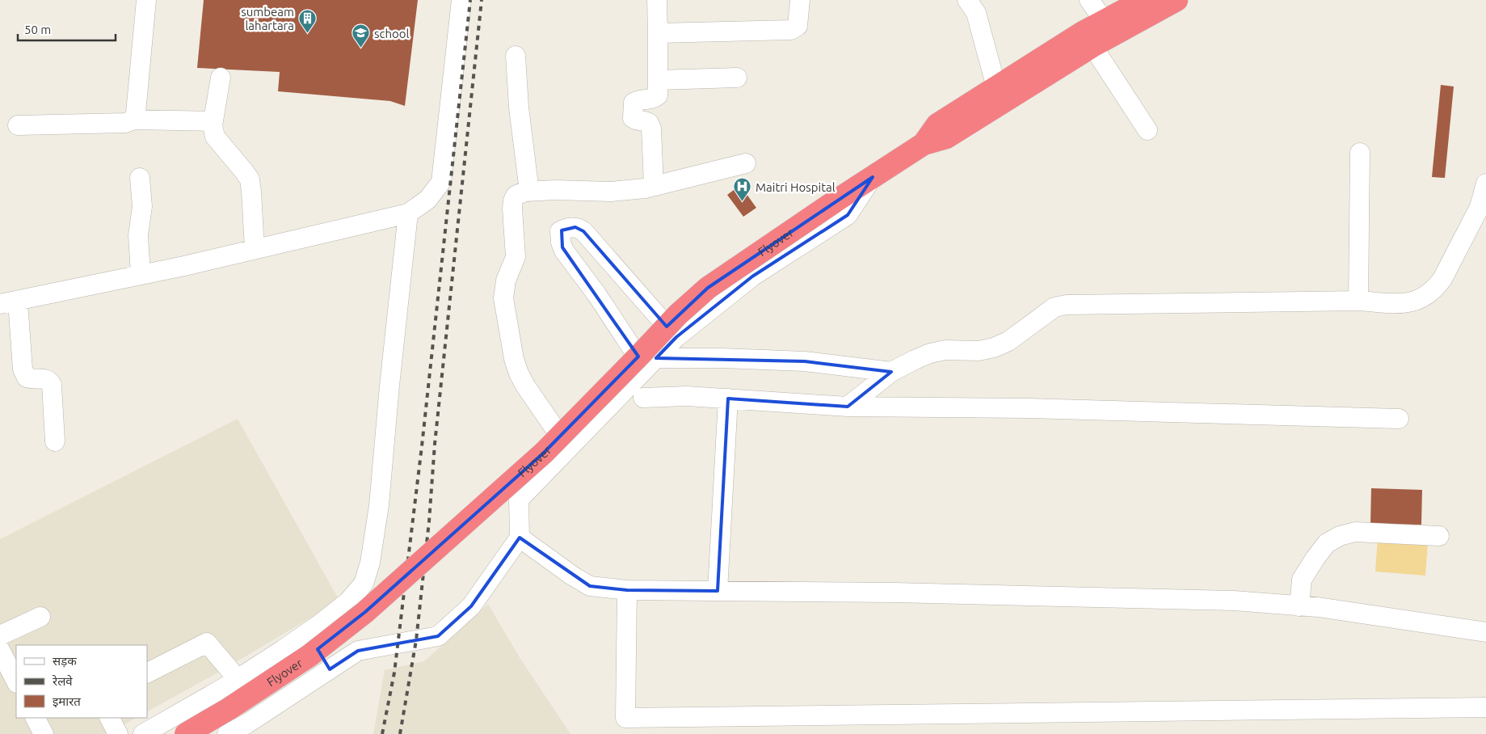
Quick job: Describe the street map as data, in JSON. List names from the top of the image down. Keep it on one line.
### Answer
{"streets":{"highway":["Flyover"]},"places":{"building":["sumbeam lahartara"],"school or university":["school"],"hospital":["Maitri Hospital"]},"legend":["सड़क","रेलवे","इमारत"],"scale_bar":"50 m"}
